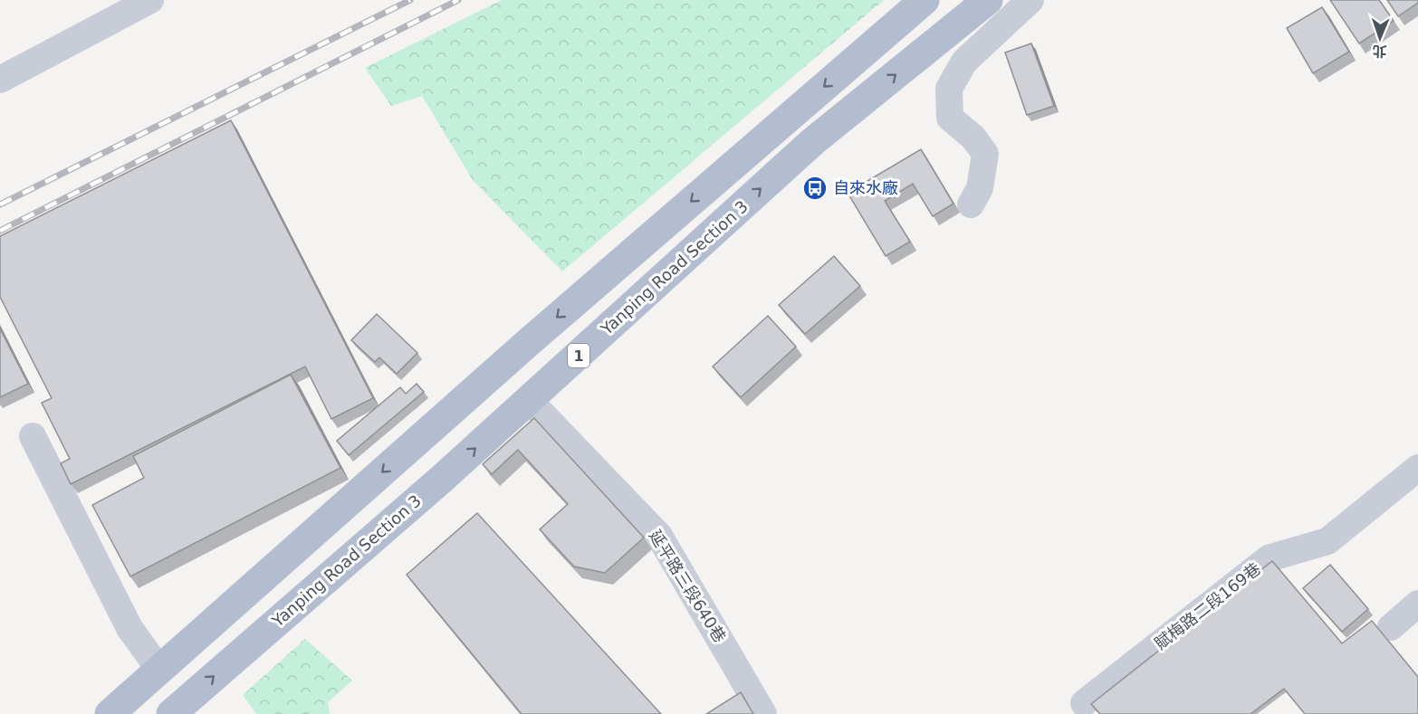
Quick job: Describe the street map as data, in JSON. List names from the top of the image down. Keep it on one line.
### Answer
{"streets":{"main road":["Yanping Road Section 3","1"],"street":["延平路三段640巷","賦梅路二段169巷"]},"crossings":[["Yanping Road Section 3","延平路三段640巷"]],"places":{"bus stop":["自來水廠"]},"north":"bottom"}
